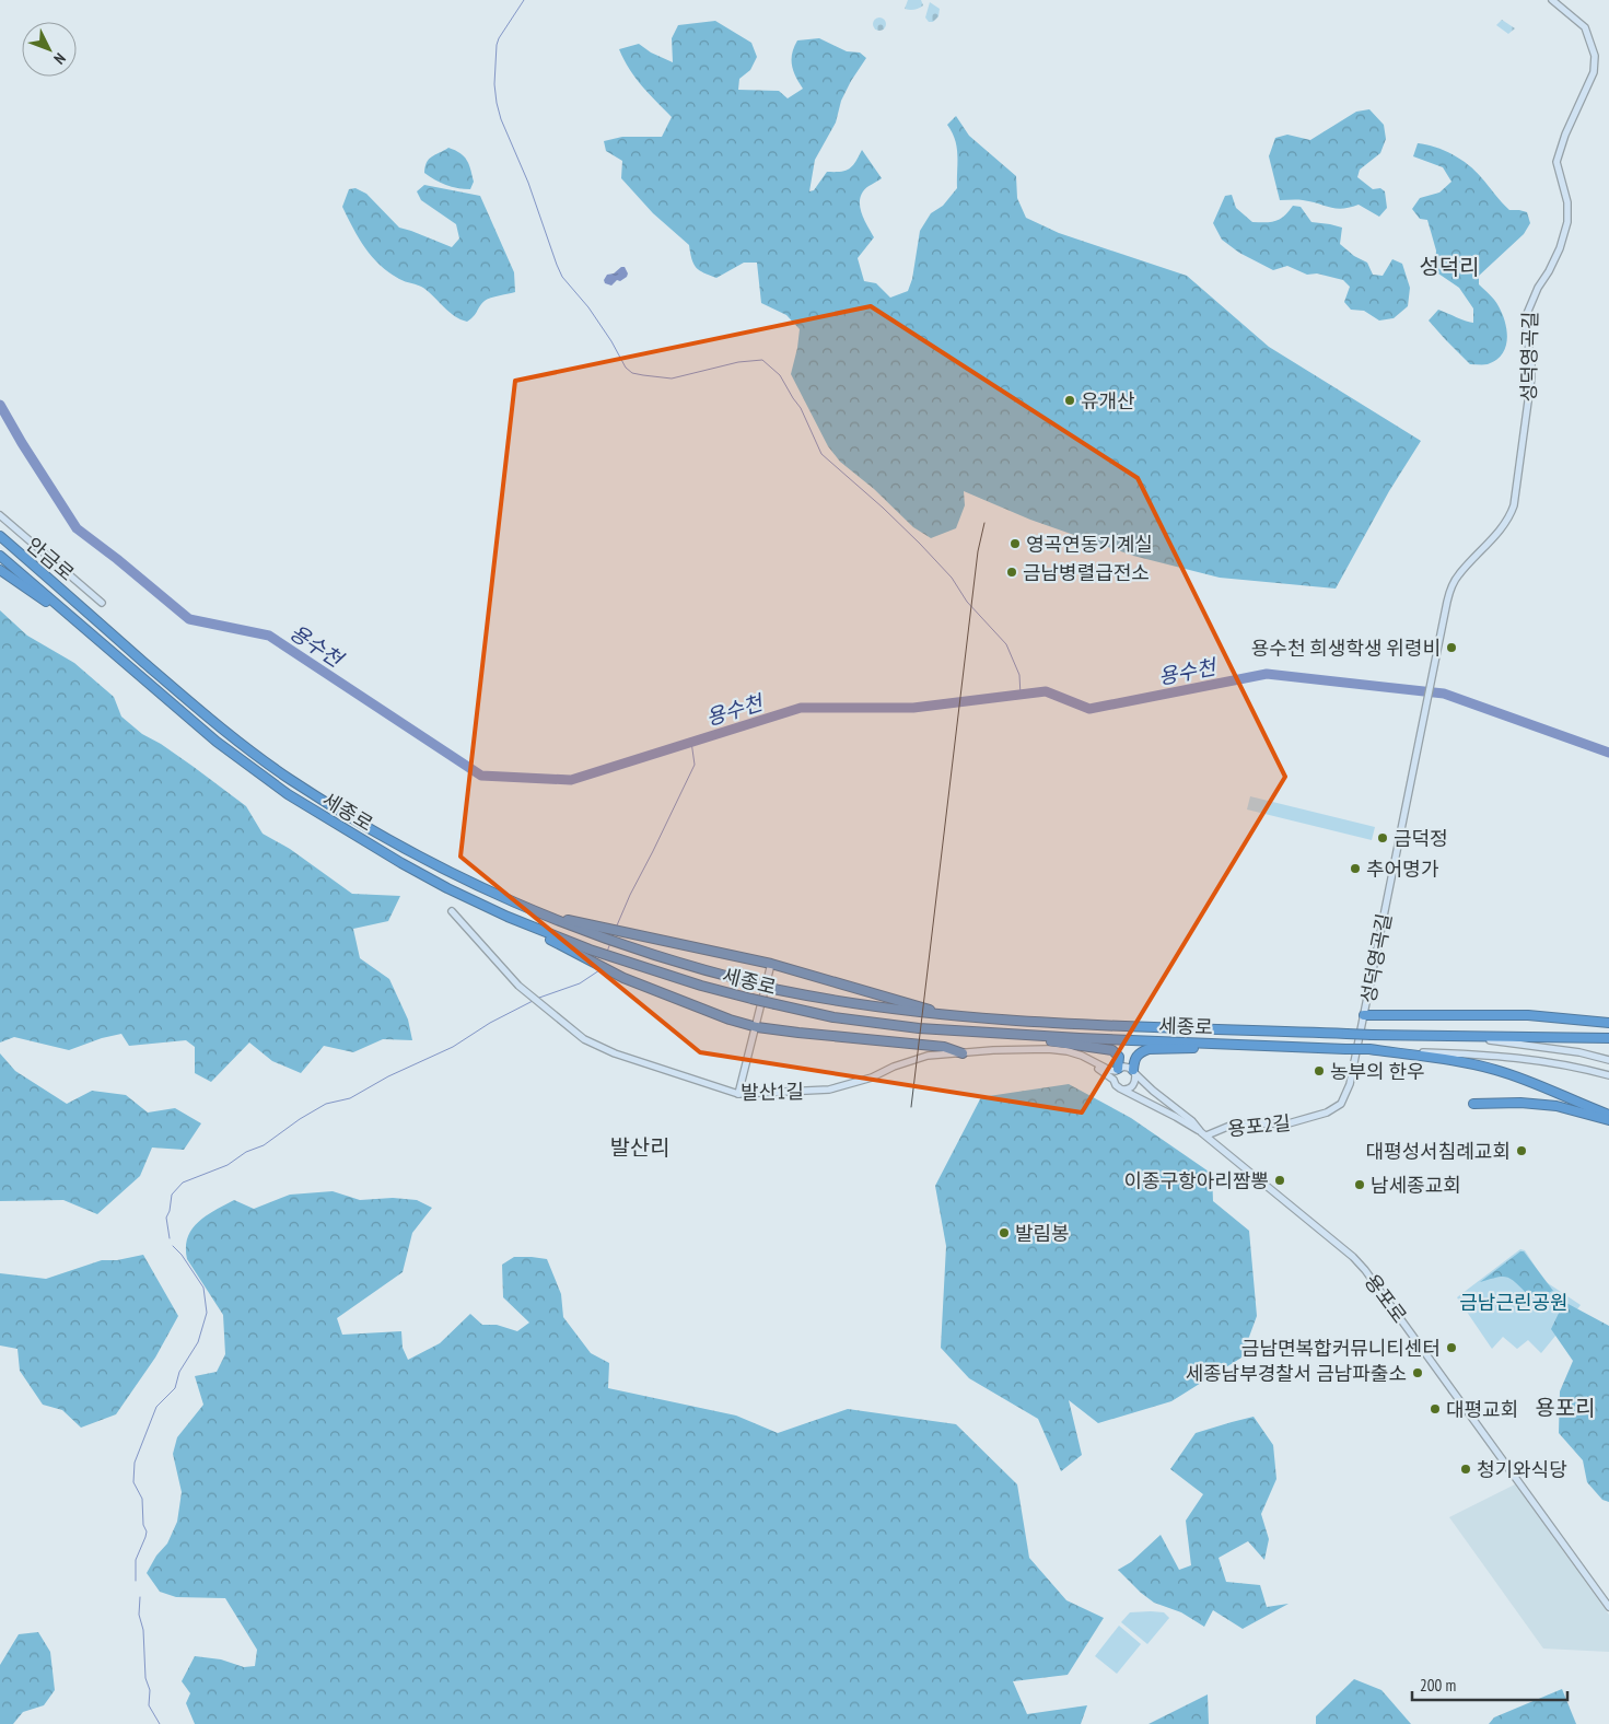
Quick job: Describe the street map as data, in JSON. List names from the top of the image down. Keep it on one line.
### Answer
{"streets":{"highway":["세종로"],"main road":["성덕영곡길","안금로","발산1길","용포2길","용포로"]},"crossings":[["성덕영곡길","용포2길"],["용포2길","용포로"]],"districts":["성덕리","발산리","용포리"],"water":["용수천"],"parks":["금남근린공원"],"places":["유개산","영곡연동기계실","금남병렬급전소","용수천 희생학생 위령비","금덕정","추어명가","농부의 한우","대평성서침례교회","이종구항아리짬뽕","남세종교회","발림봉","금남면복합커뮤니티센터","세종남부경찰서 금남파출소","대평교회","청기와식당"],"scale_bar":"200 m","north":"bottom right"}
